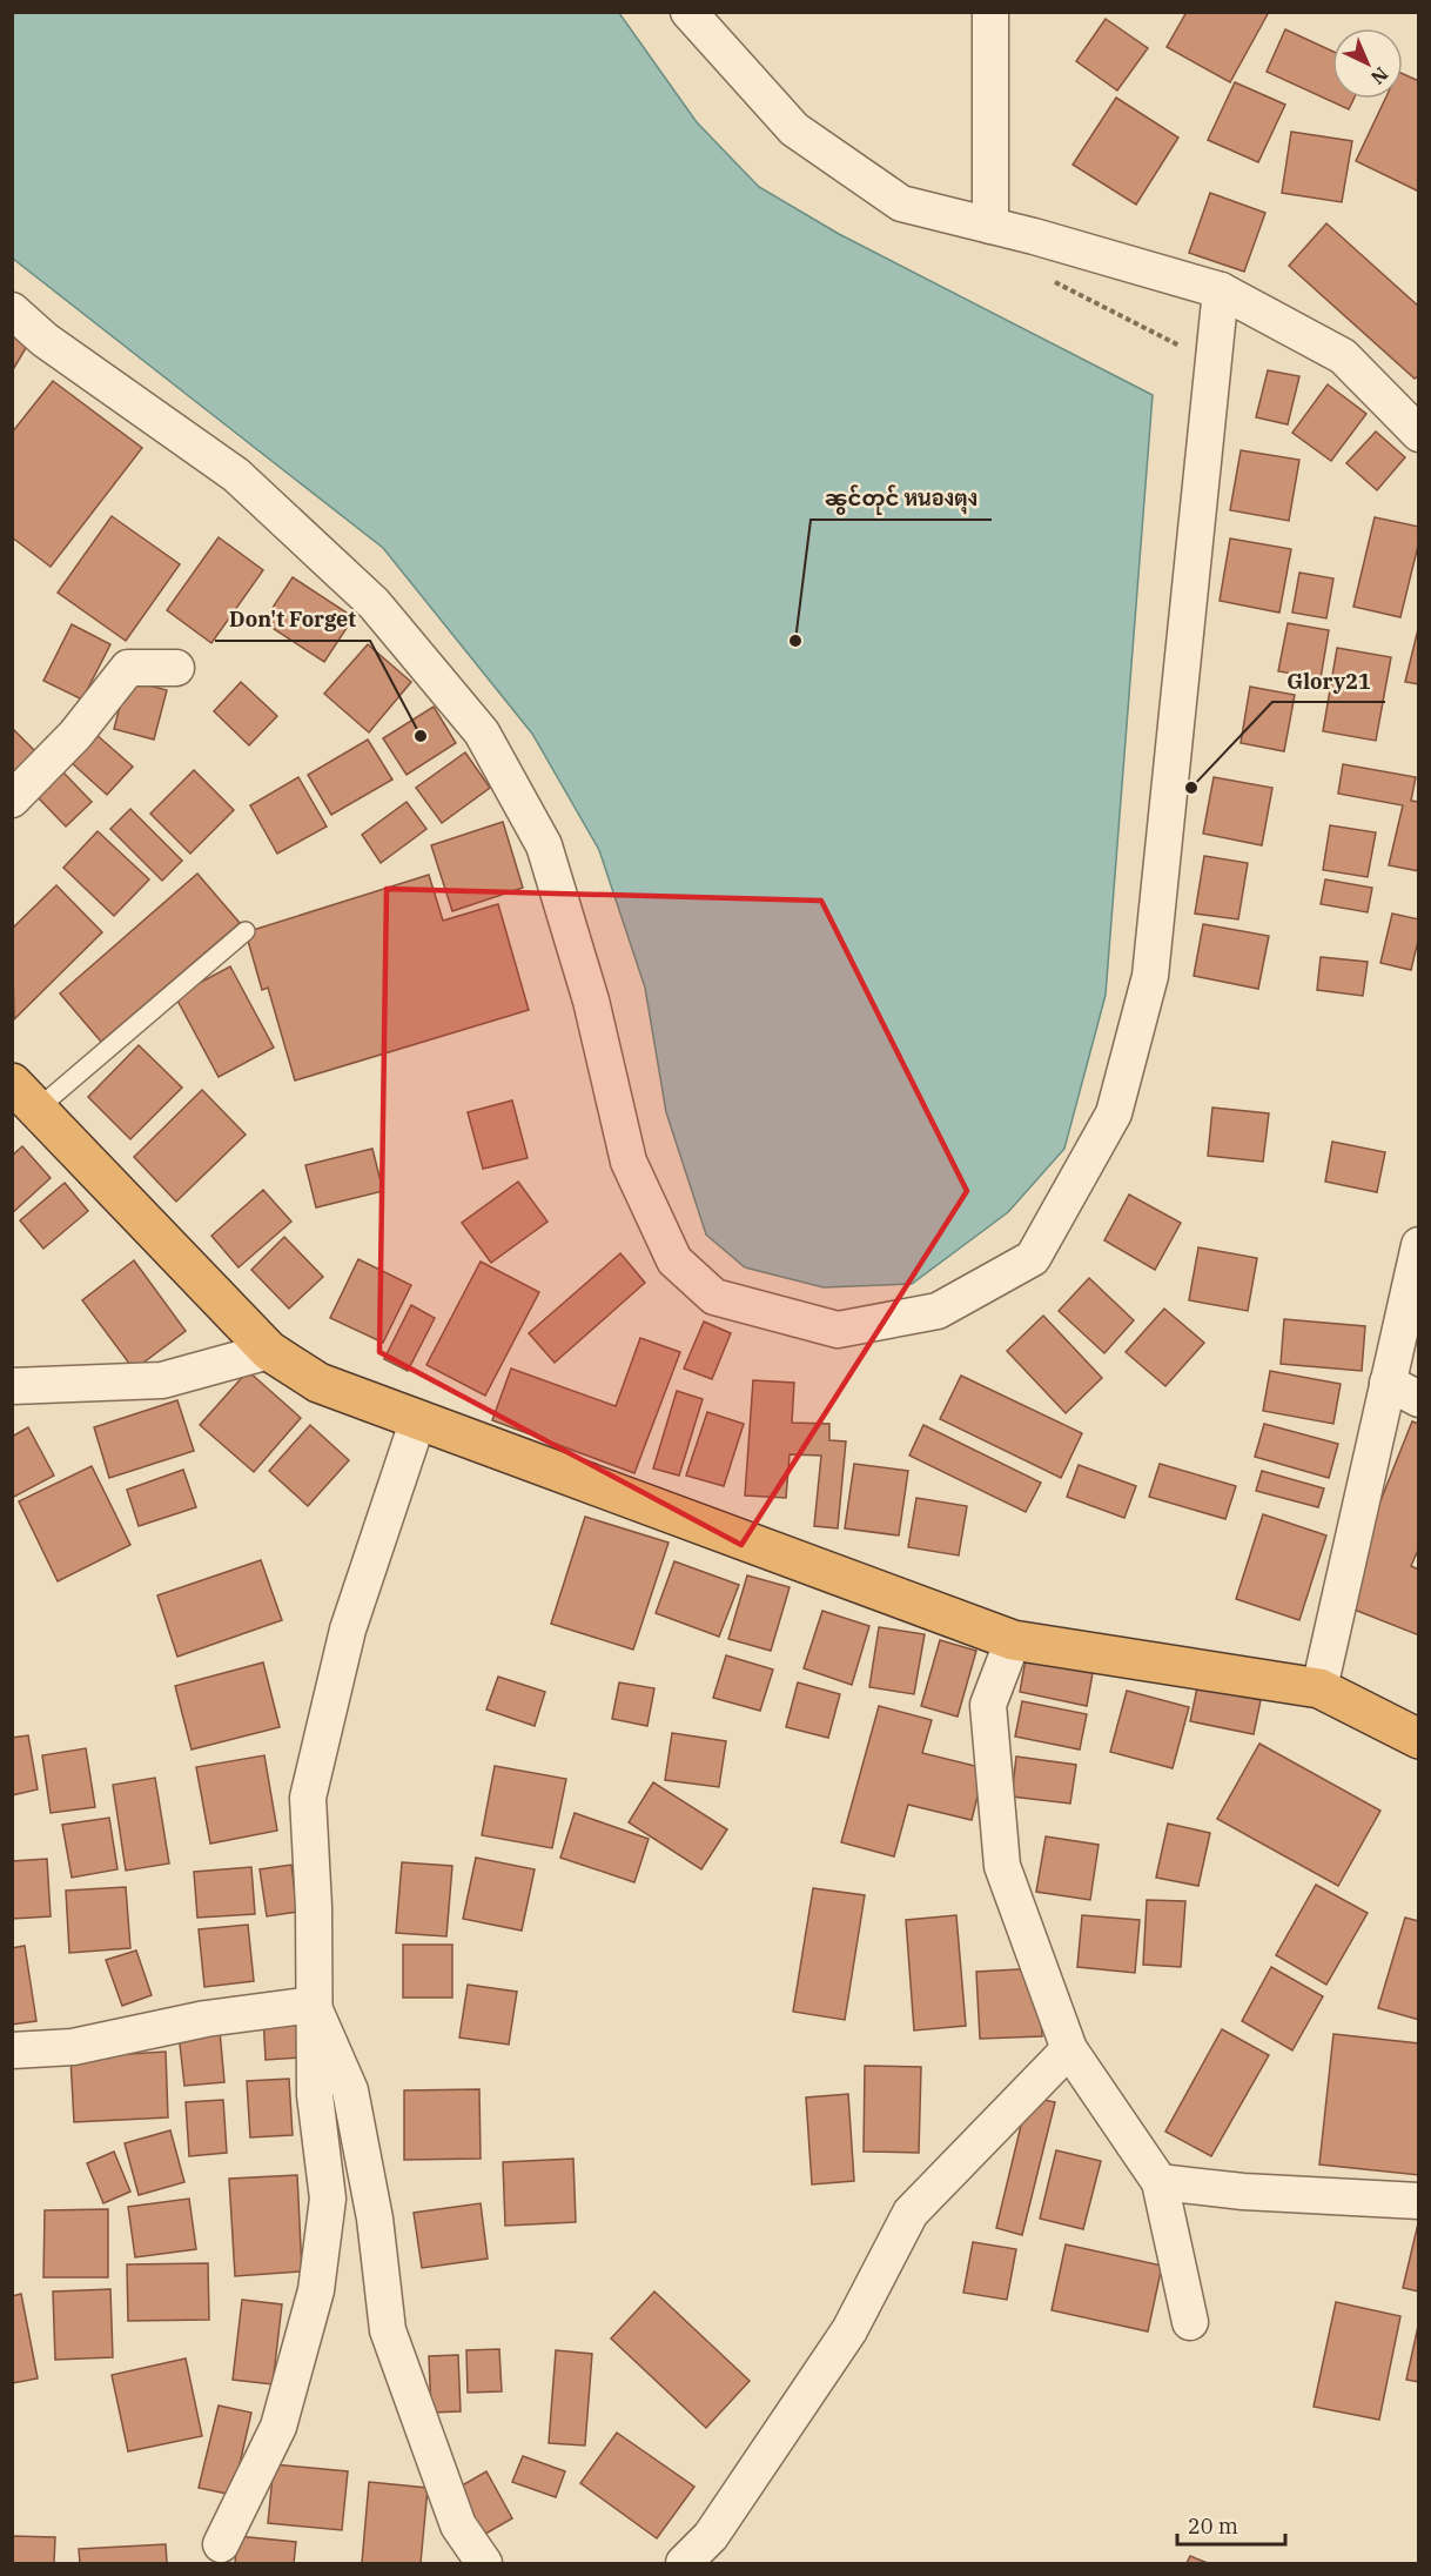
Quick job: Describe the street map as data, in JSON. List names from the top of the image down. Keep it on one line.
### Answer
{"places":["ၼွင်တုင် หนองตุง","Don't Forget","Glory21"],"scale_bar":"20 m","north":"bottom right"}
